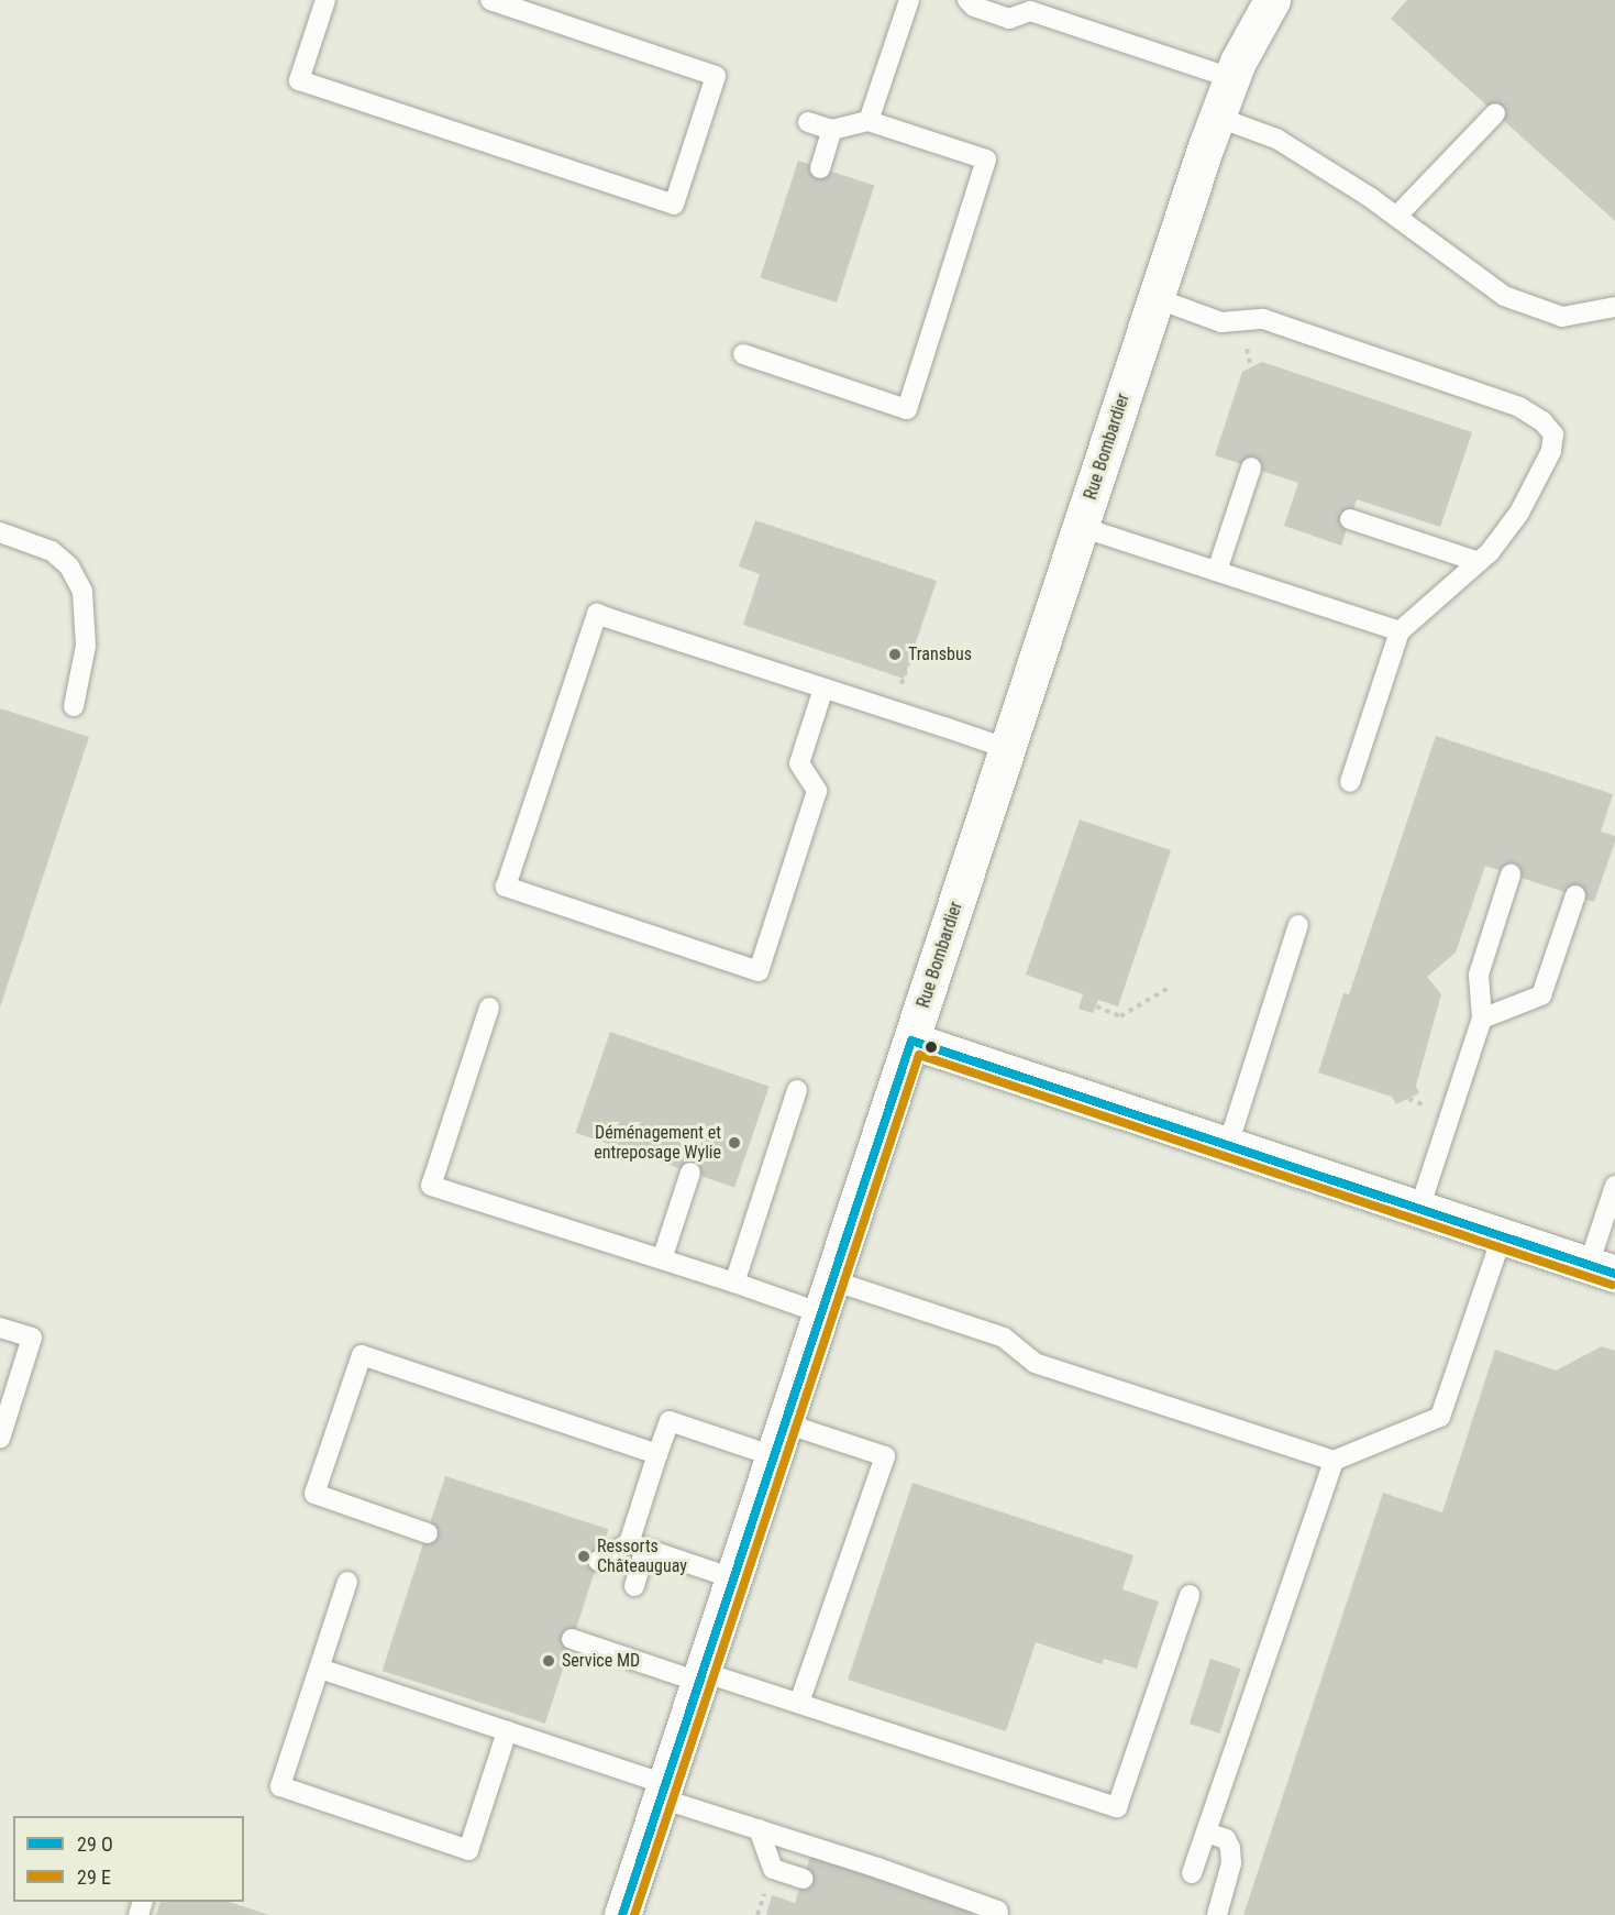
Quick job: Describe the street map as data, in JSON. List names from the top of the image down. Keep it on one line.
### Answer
{"streets":{"street":["Rue Bombardier"]},"places":["Transbus","Déménagement et entreposage Wylie","Ressorts Châteauguay","Service MD"],"legend":["29 O","29 E"]}
